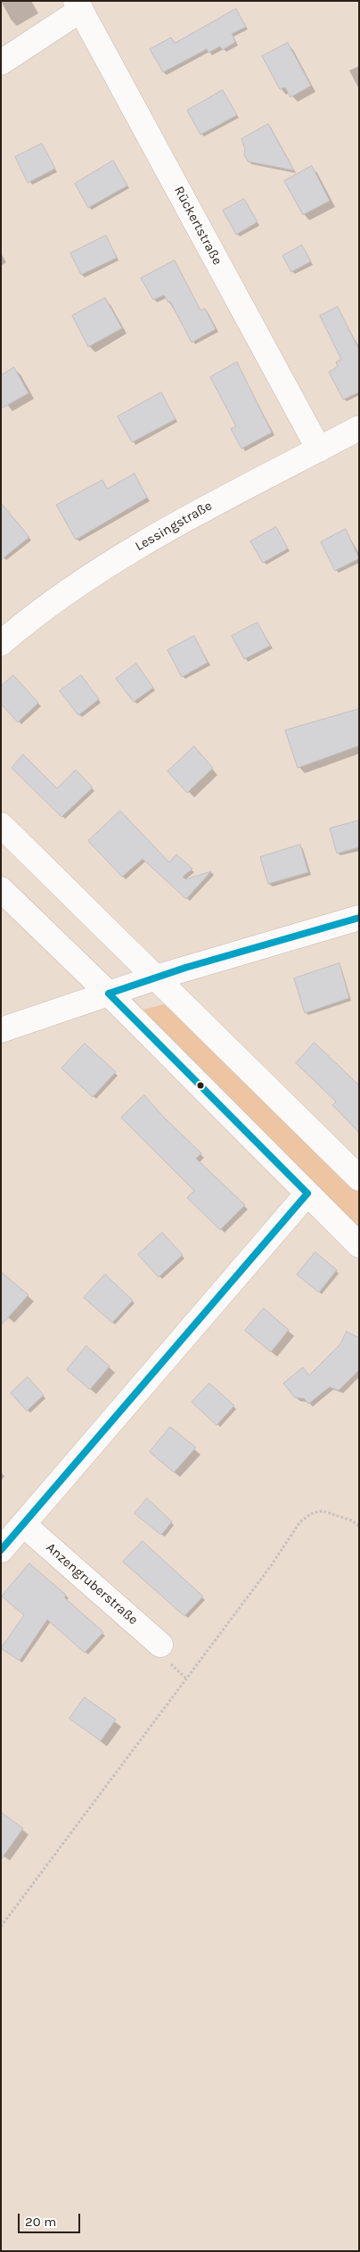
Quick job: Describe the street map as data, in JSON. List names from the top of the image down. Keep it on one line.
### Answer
{"streets":{"street":["Rückertstraße","Lessingstraße","Anzengruberstraße"]},"crossings":[["Rückertstraße","Lessingstraße"]],"scale_bar":"20 m"}
